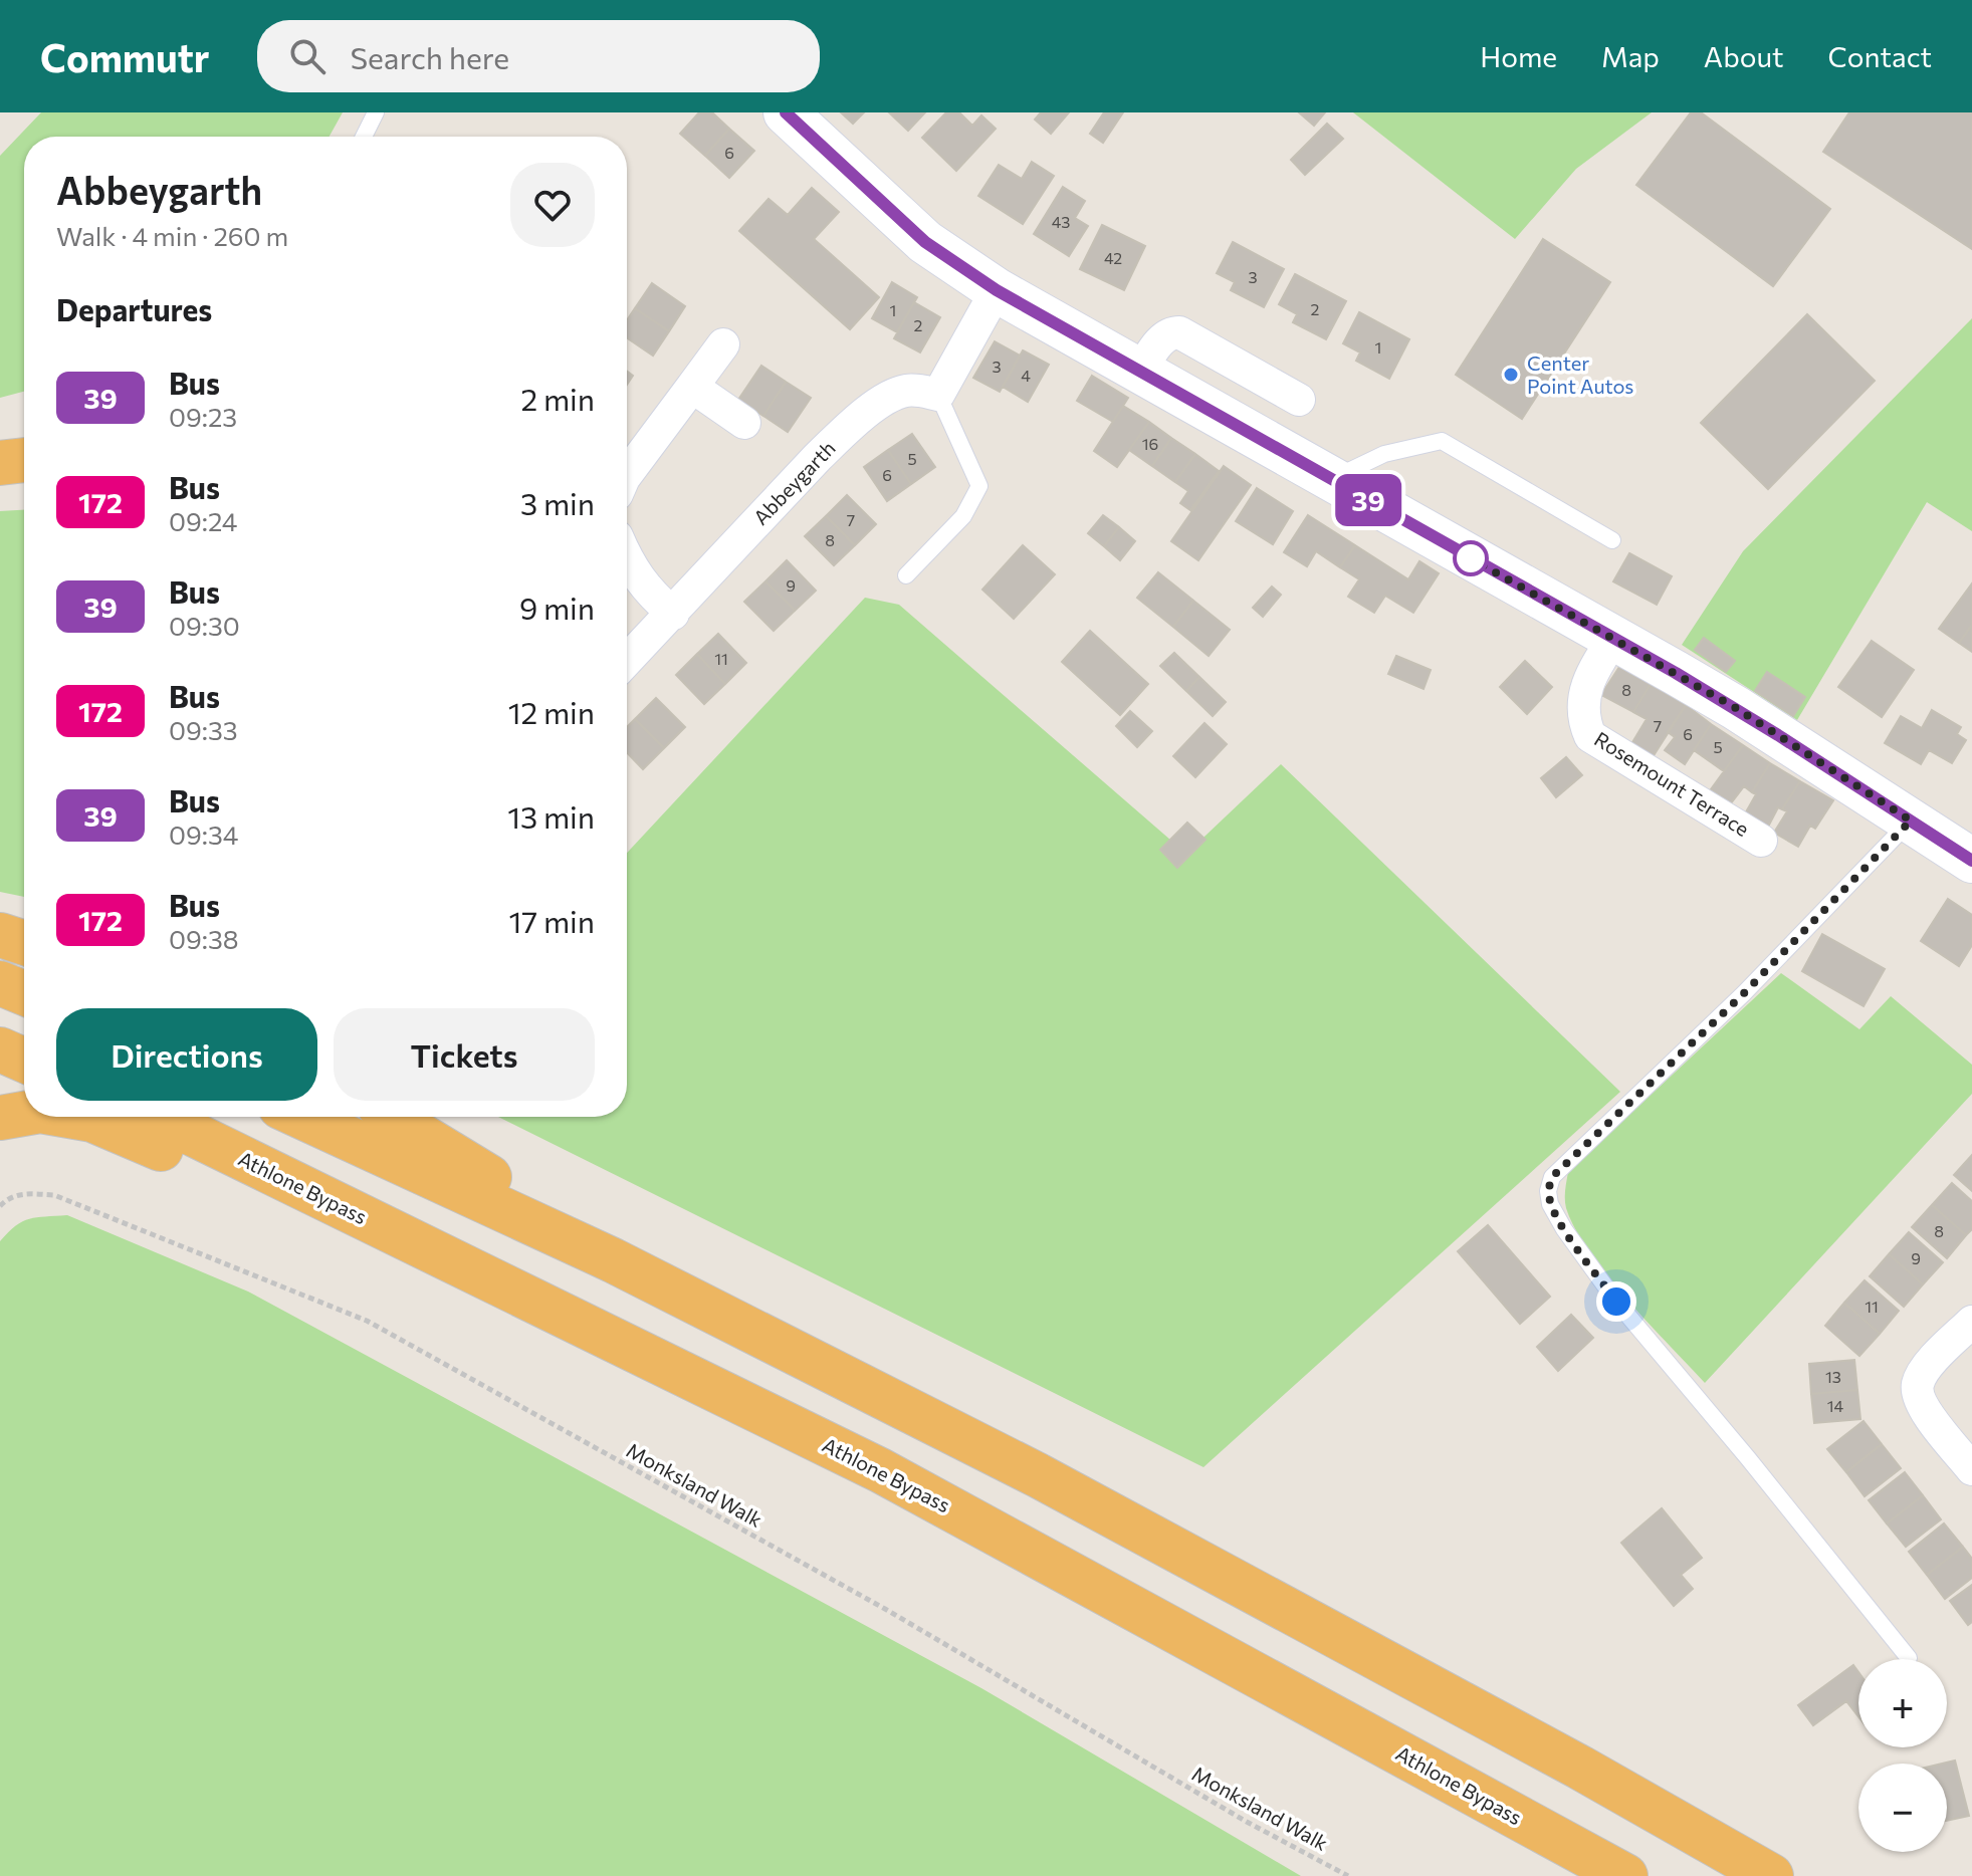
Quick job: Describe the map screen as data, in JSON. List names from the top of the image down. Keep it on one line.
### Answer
{"streets":{"highway":["Athlone Bypass"],"street":["Abbeygarth","Rosemount Terrace"],"path":["Monksland Walk"]},"places":["Center Point Autos"],"lines":["bus line 39"],"house_numbers":["6","43","42","3","2","1","2","1","3","4","16","5","6","7","8","9","11","8","7","6","5","8","9","11","13","14"],"page":{"header":"Commutr","search":"Search here","nav":["Home","Map","About","Contact"],"on_map":"39","heading":[["Abbeygarth","Walk · 4 min · 260 m"],"Departures"],"list":[{"mark":"39","name":"Bus","note":"09:23","value":"2 min"},{"mark":"172","name":"Bus","note":"09:24","value":"3 min"},{"mark":"39","name":"Bus","note":"09:30","value":"9 min"},{"mark":"172","name":"Bus","note":"09:33","value":"12 min"},{"mark":"39","name":"Bus","note":"09:34","value":"13 min"},{"mark":"172","name":"Bus","note":"09:38","value":"17 min"}],"buttons":["Directions","Tickets"],"map_buttons":["+","−"]}}
